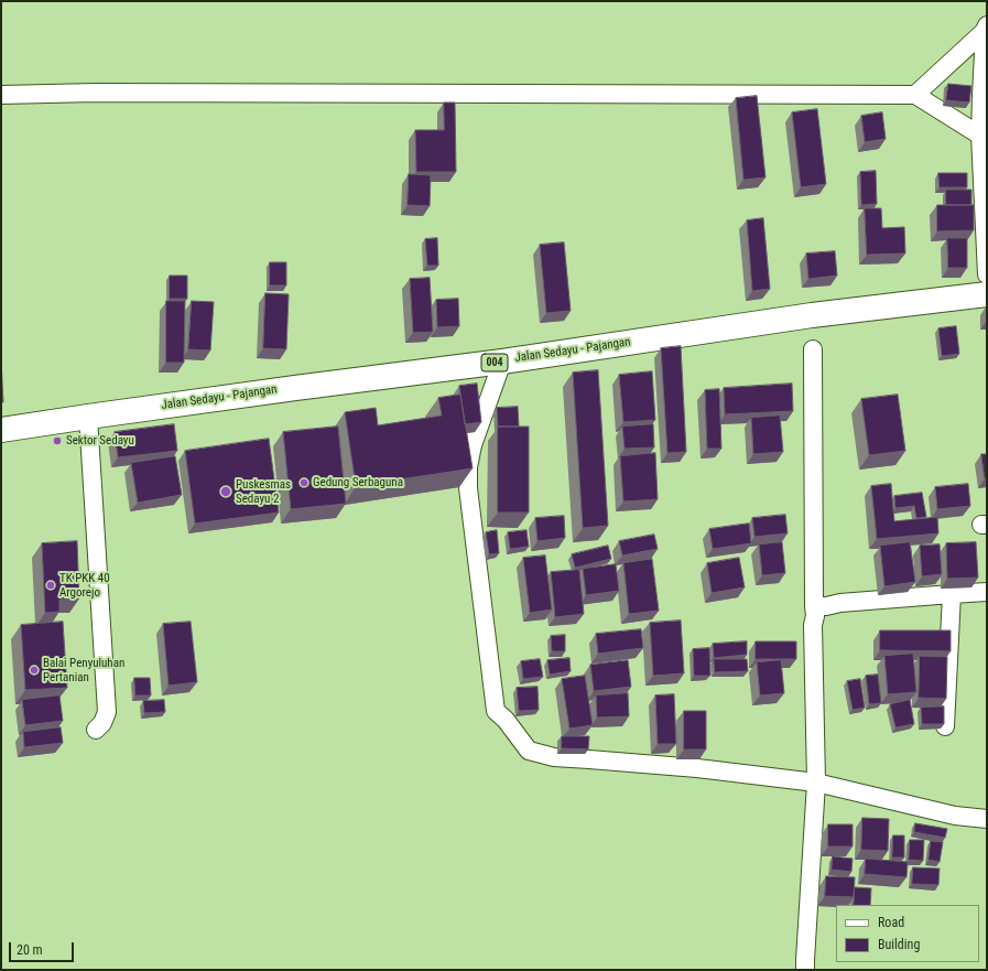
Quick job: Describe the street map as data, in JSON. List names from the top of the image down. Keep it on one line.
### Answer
{"streets":{"main road":["Jalan Sedayu - Pajangan","004"]},"places":["Sektor Sedayu","Gedung Serbaguna","Puskesmas Sedayu 2","TK PKK 40 Argorejo","Balai Penyuluhan Pertanian"],"legend":["Road","Building"],"scale_bar":"20 m"}
